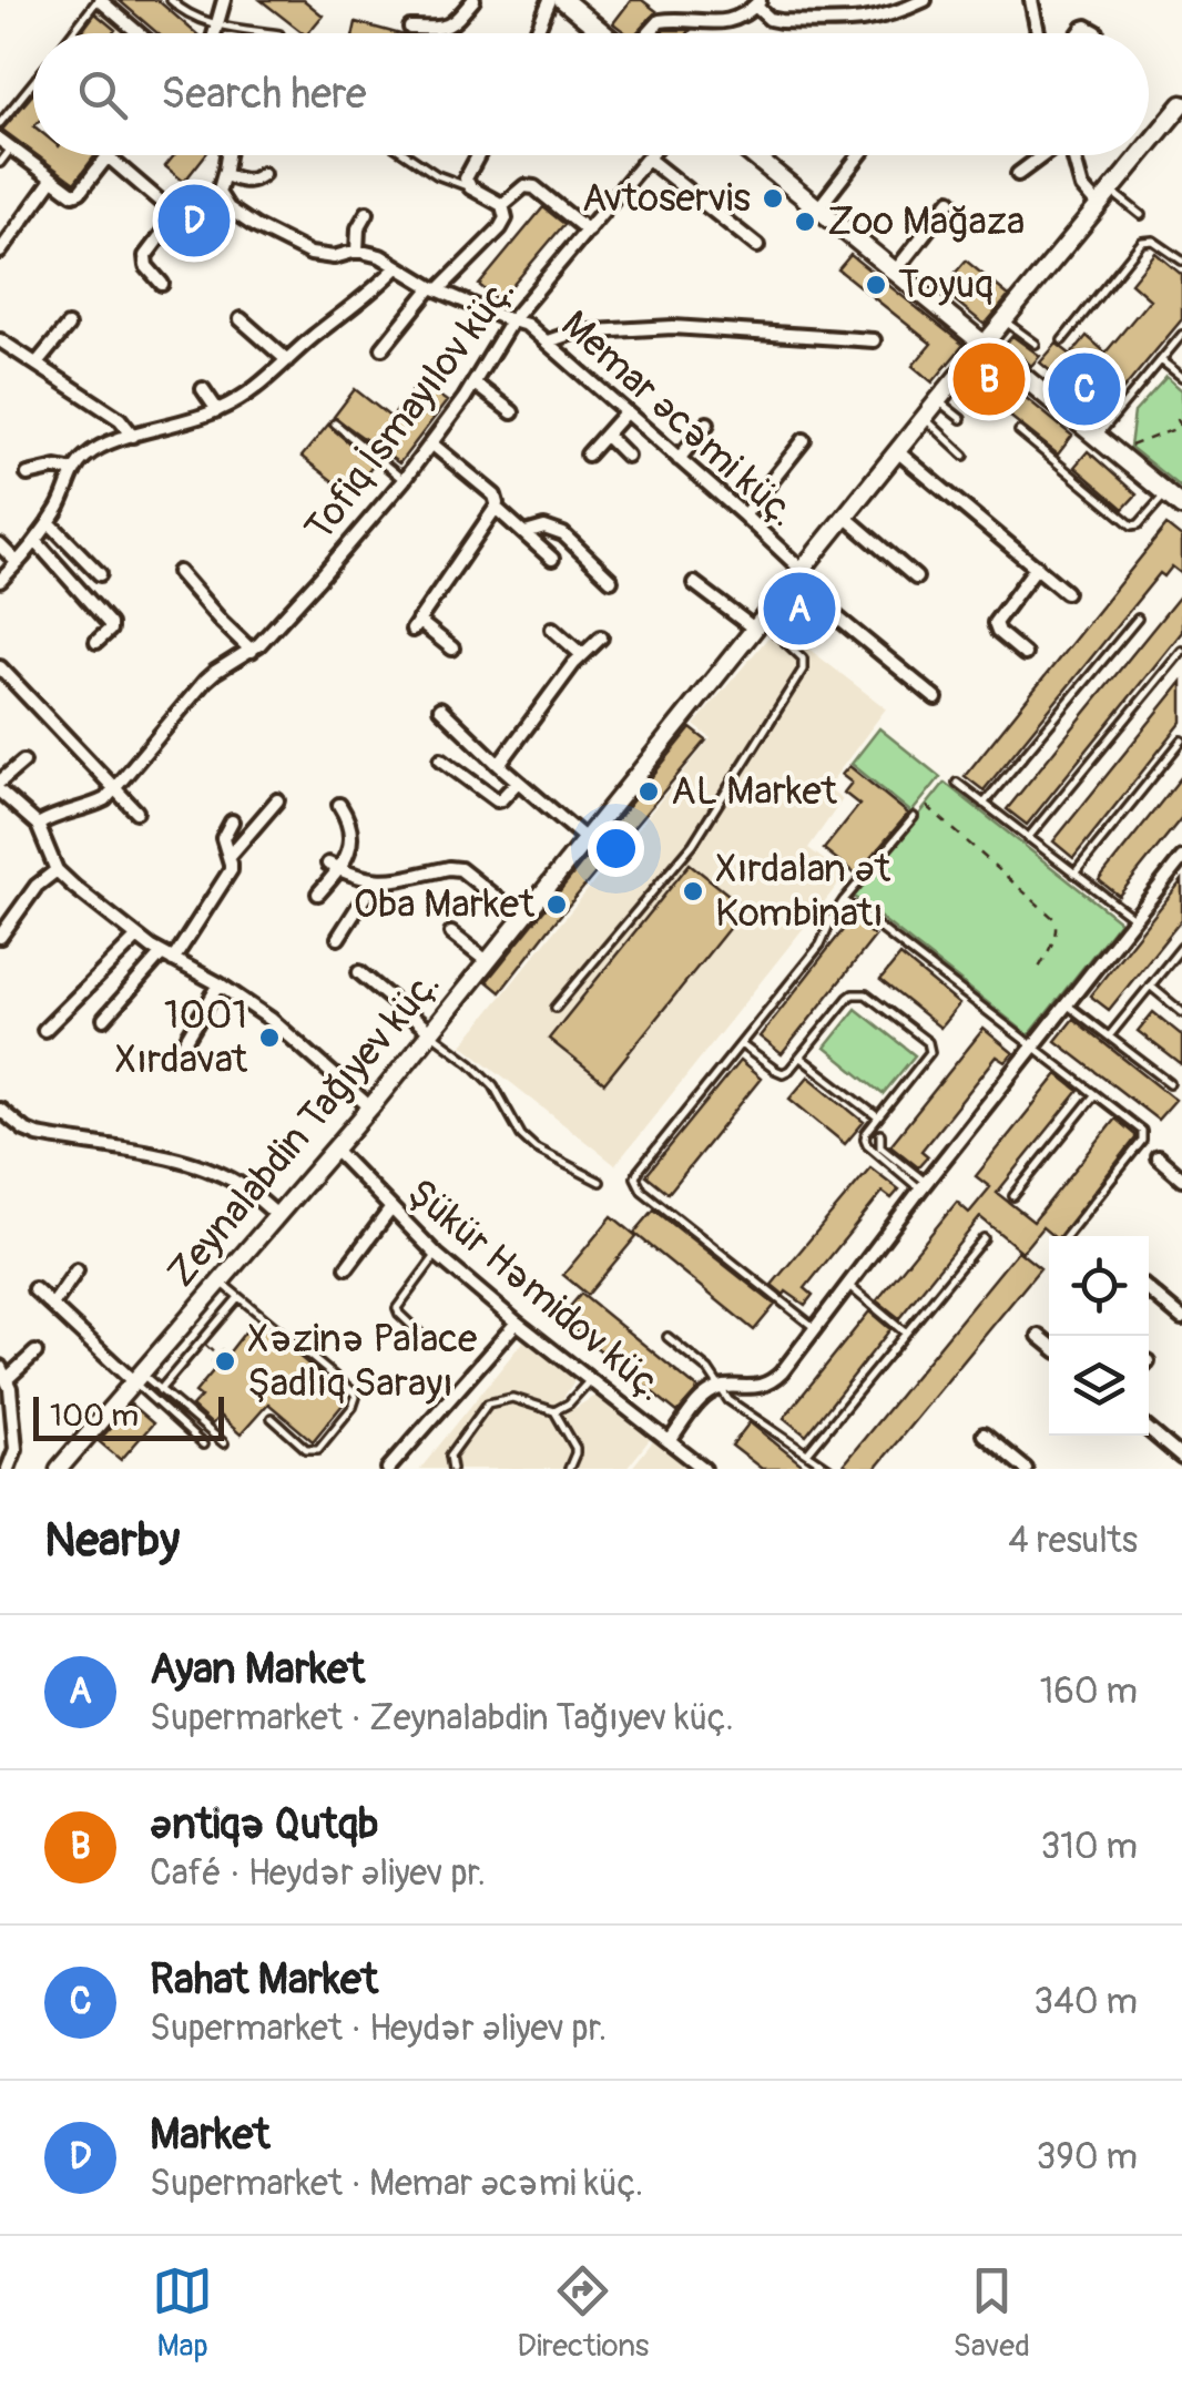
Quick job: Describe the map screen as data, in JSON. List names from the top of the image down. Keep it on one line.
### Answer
{"streets":{"street":["Tofiq İsmayılov küç.","Memar Əcəmi küç.","Zeynalabdin Tağıyev küç.","Şükür Həmidov küç."]},"crossings":[["Tofiq İsmayılov küç.","Memar Əcəmi küç."],["Memar Əcəmi küç.","Zeynalabdin Tağıyev küç."],["Zeynalabdin Tağıyev küç.","Şükür Həmidov küç."]],"places":["Avtoservis","Zoo Mağaza","Toyuq","AL Market","Xırdalan Ət Kombinatı","Oba Market","1001 Xırdavat","Xәzinә Palace Şadlıq Sarayı"],"scale_bar":"100 m","page":{"search":"Search here","pins":["D","B","C","A"],"scale":"100 m","heading":["Nearby","4 results"],"list":[{"mark":"A","name":"Ayan Market","note":"Supermarket · Zeynalabdin Tağıyev küç.","value":"160 m"},{"mark":"B","name":"Əntiqə Qutqb","note":"Café · Heydər Əliyev pr.","value":"310 m"},{"mark":"C","name":"Rahat Market","note":"Supermarket · Heydər Əliyev pr.","value":"340 m"},{"mark":"D","name":"Market","note":"Supermarket · Memar Əcəmi küç.","value":"390 m"}],"nav":["Map","Directions","Saved"]}}
